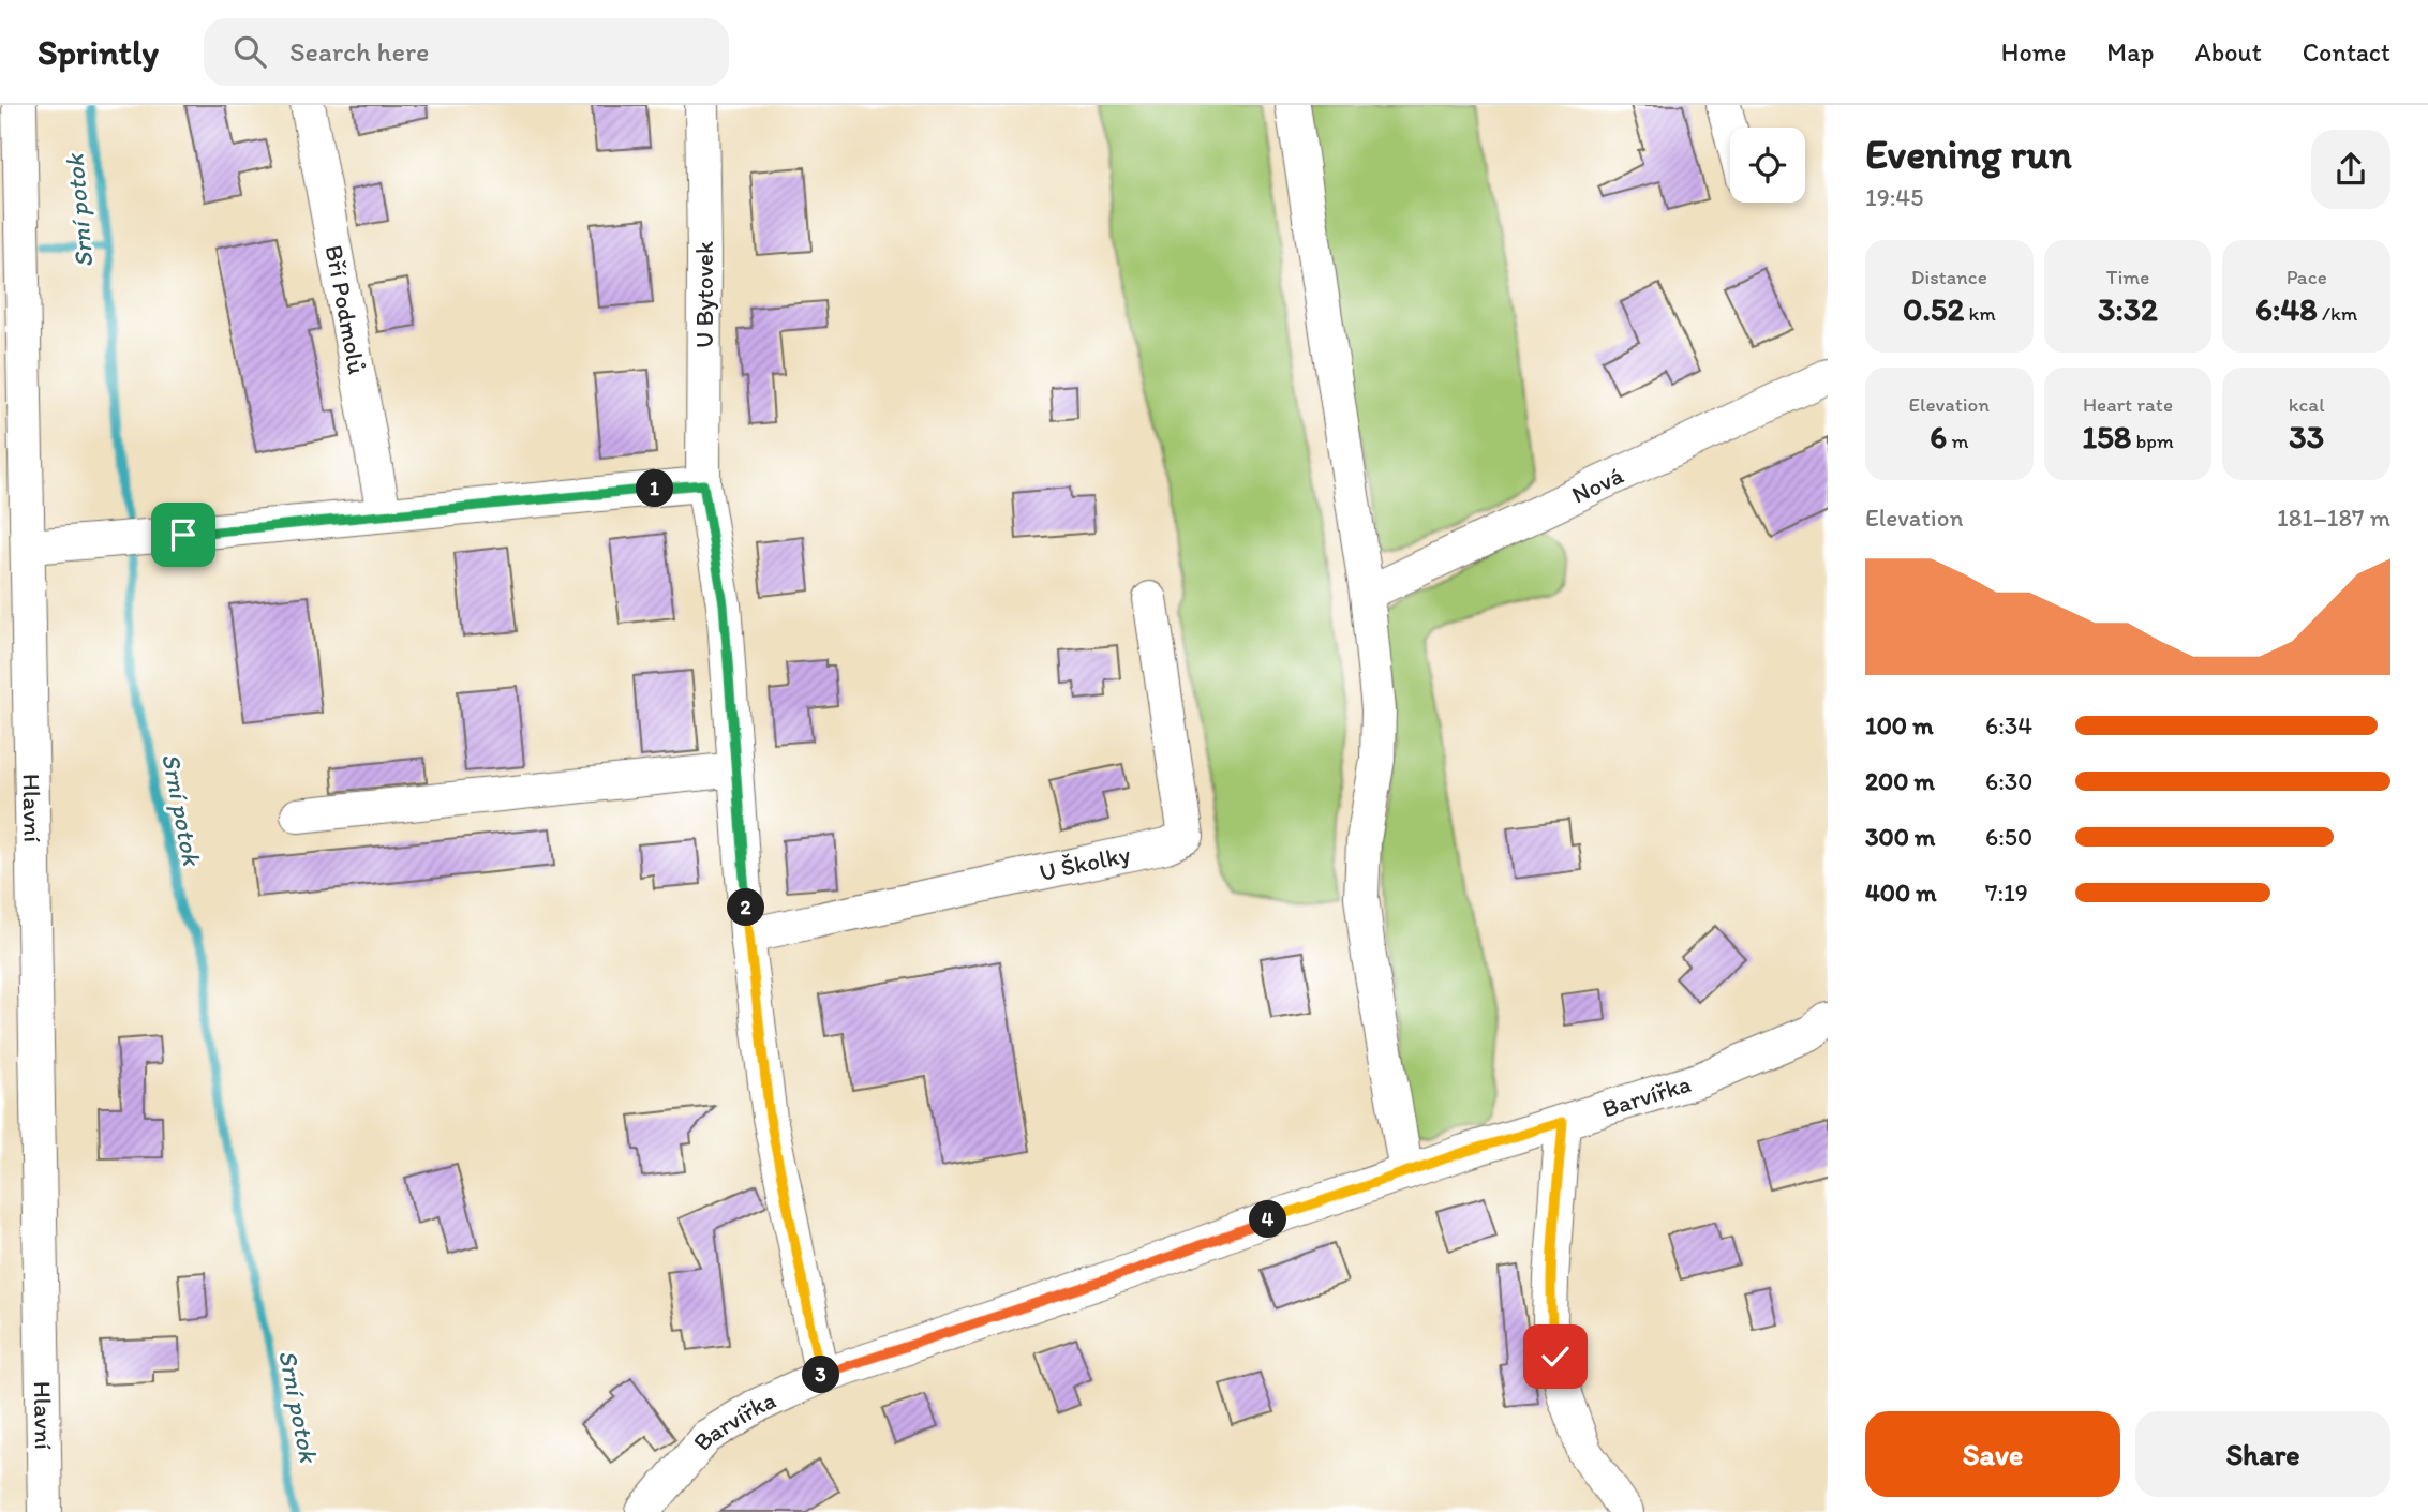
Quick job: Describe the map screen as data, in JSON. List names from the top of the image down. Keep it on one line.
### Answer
{"streets":{"street":["U Bytovek","Bří Podmolů","Nová","Hlavní","U Školky","Barvířka"]},"water":["Srní potok"],"page":{"header":"Sprintly","search":"Search here","nav":["Home","Map","About","Contact"],"heading":["Evening run","19:45"],"stats":[["Distance","0.52 km"],["Time","3:32"],["Pace","6:48 /km"],["Elevation","6 m"],["Heart rate","158 bpm"],["kcal","33"]],"pins":["1","2","4","3"],"chart":["Elevation","181–187 m"],"list":[{"name":"100 m","note":"6:34"},{"name":"200 m","note":"6:30"},{"name":"300 m","note":"6:50"},{"name":"400 m","note":"7:19"}],"buttons":["Save","Share"]}}
